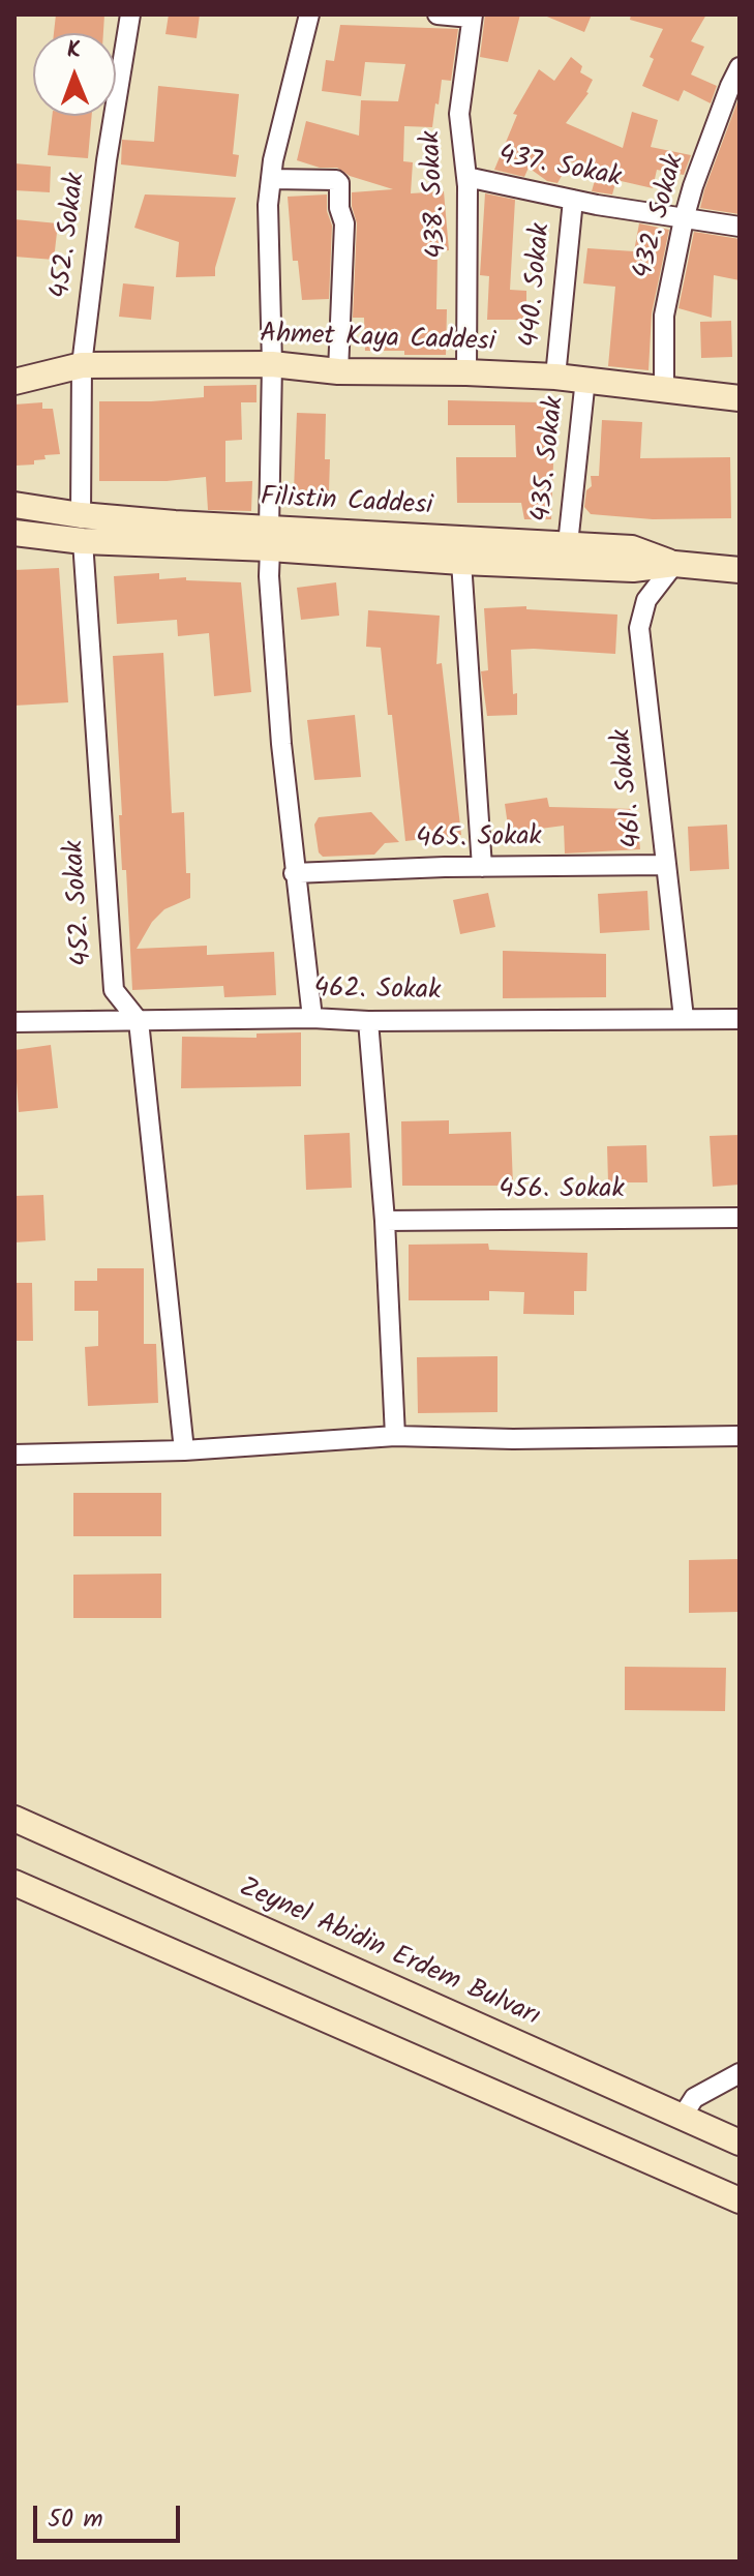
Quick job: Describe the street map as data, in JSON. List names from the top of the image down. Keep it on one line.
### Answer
{"streets":{"street":["437. Sokak","438. Sokak","432. Sokak","452. Sokak","440. Sokak","Ahmet Kaya Caddesi","435. Sokak","Filistin Caddesi","461. Sokak","465. Sokak","462. Sokak","456. Sokak","Zeynel Abidin Erdem Bulvarı"]},"crossings":[["437. Sokak","438. Sokak"],["437. Sokak","432. Sokak"],["437. Sokak","440. Sokak"],["438. Sokak","Ahmet Kaya Caddesi"],["432. Sokak","Ahmet Kaya Caddesi"],["452. Sokak","Ahmet Kaya Caddesi"],["452. Sokak","Filistin Caddesi"],["452. Sokak","462. Sokak"],["440. Sokak","Ahmet Kaya Caddesi"],["Ahmet Kaya Caddesi","435. Sokak"],["435. Sokak","Filistin Caddesi"],["Filistin Caddesi","461. Sokak"],["461. Sokak","465. Sokak"],["461. Sokak","462. Sokak"]],"scale_bar":"50 m","north":"top"}
